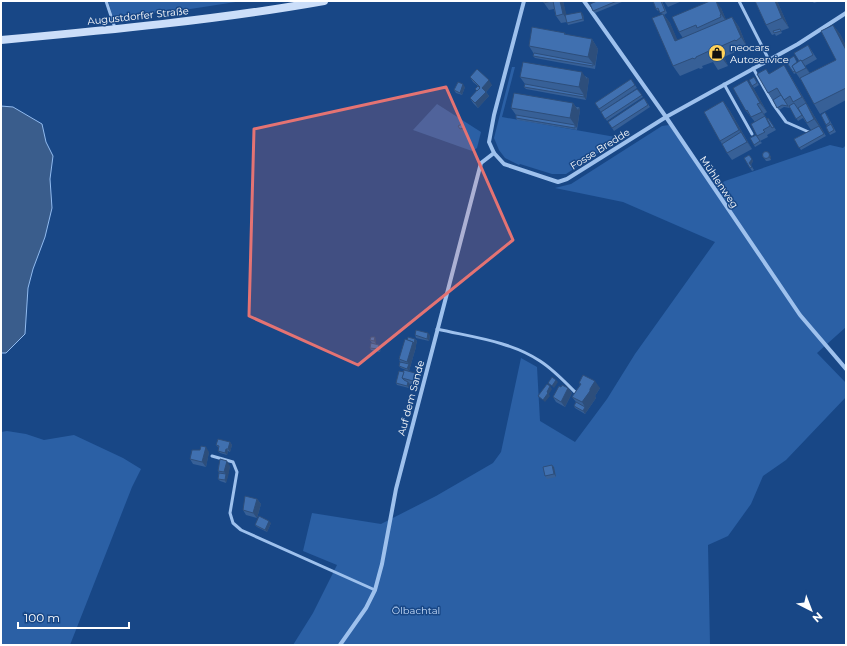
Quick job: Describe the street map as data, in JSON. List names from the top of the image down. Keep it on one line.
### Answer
{"streets":{"main road":["Augustdorfer Straße"],"street":["Fosse Bredde","Mühlenweg","Auf dem Sande"]},"crossings":[["Fosse Bredde","Mühlenweg"],["Fosse Bredde","Auf dem Sande"]],"parks":["Ölbachtal"],"places":{"shop":["neocars Autoservice"]},"scale_bar":"100 m","north":"bottom right"}
